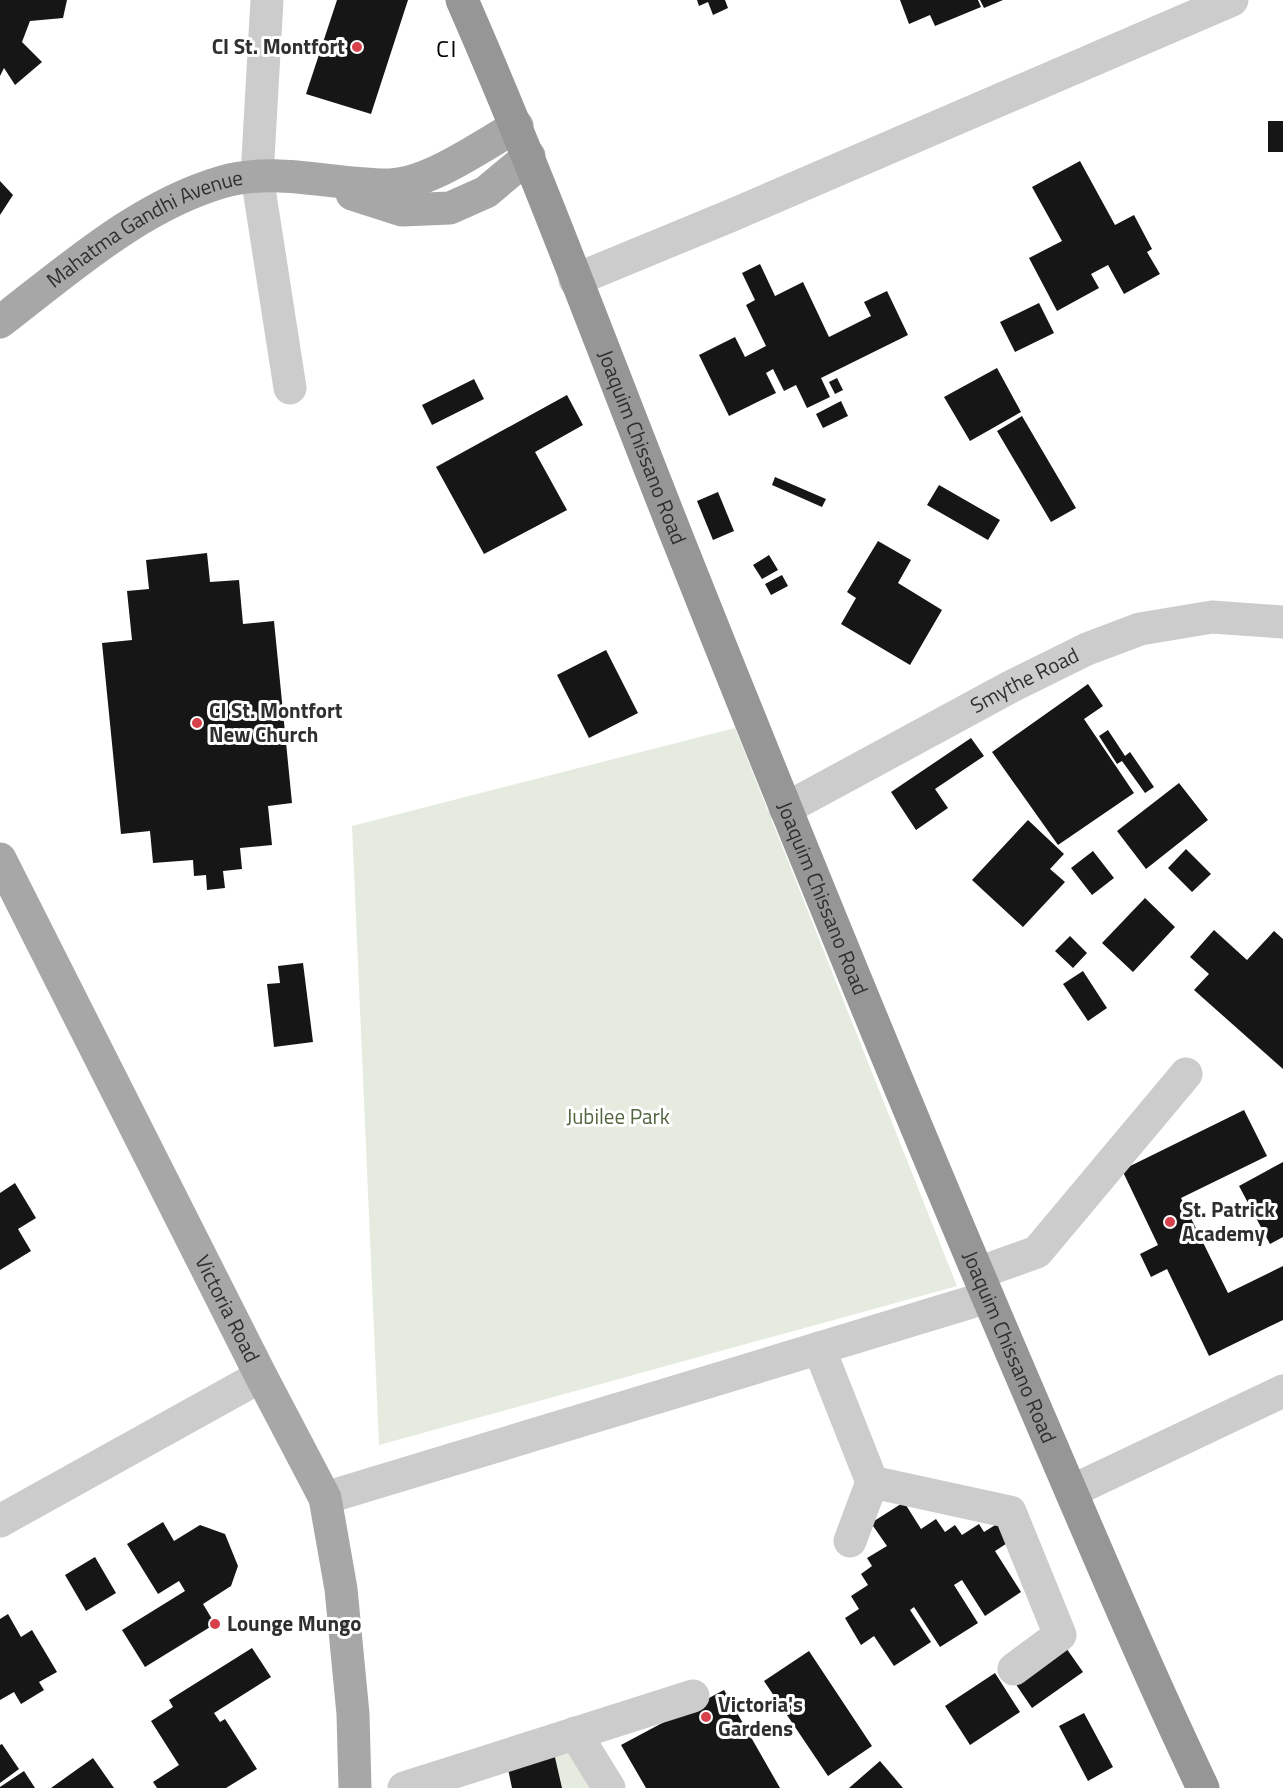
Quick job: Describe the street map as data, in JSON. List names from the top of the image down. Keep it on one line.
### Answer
{"streets":{"highway":["Joaquim Chissano Road"],"main road":["Mahatma Gandhi Avenue","Victoria Road"],"street":["Smythe Road"]},"crossings":[["Mahatma Gandhi Avenue","Joaquim Chissano Road"],["Joaquim Chissano Road","Smythe Road"]],"districts":["CI"],"parks":["Jubilee Park"],"places":["CI St. Montfort","CI St. Montfort New Church","St. Patrick Academy","Lounge Mungo","Victoria's Gardens"]}
